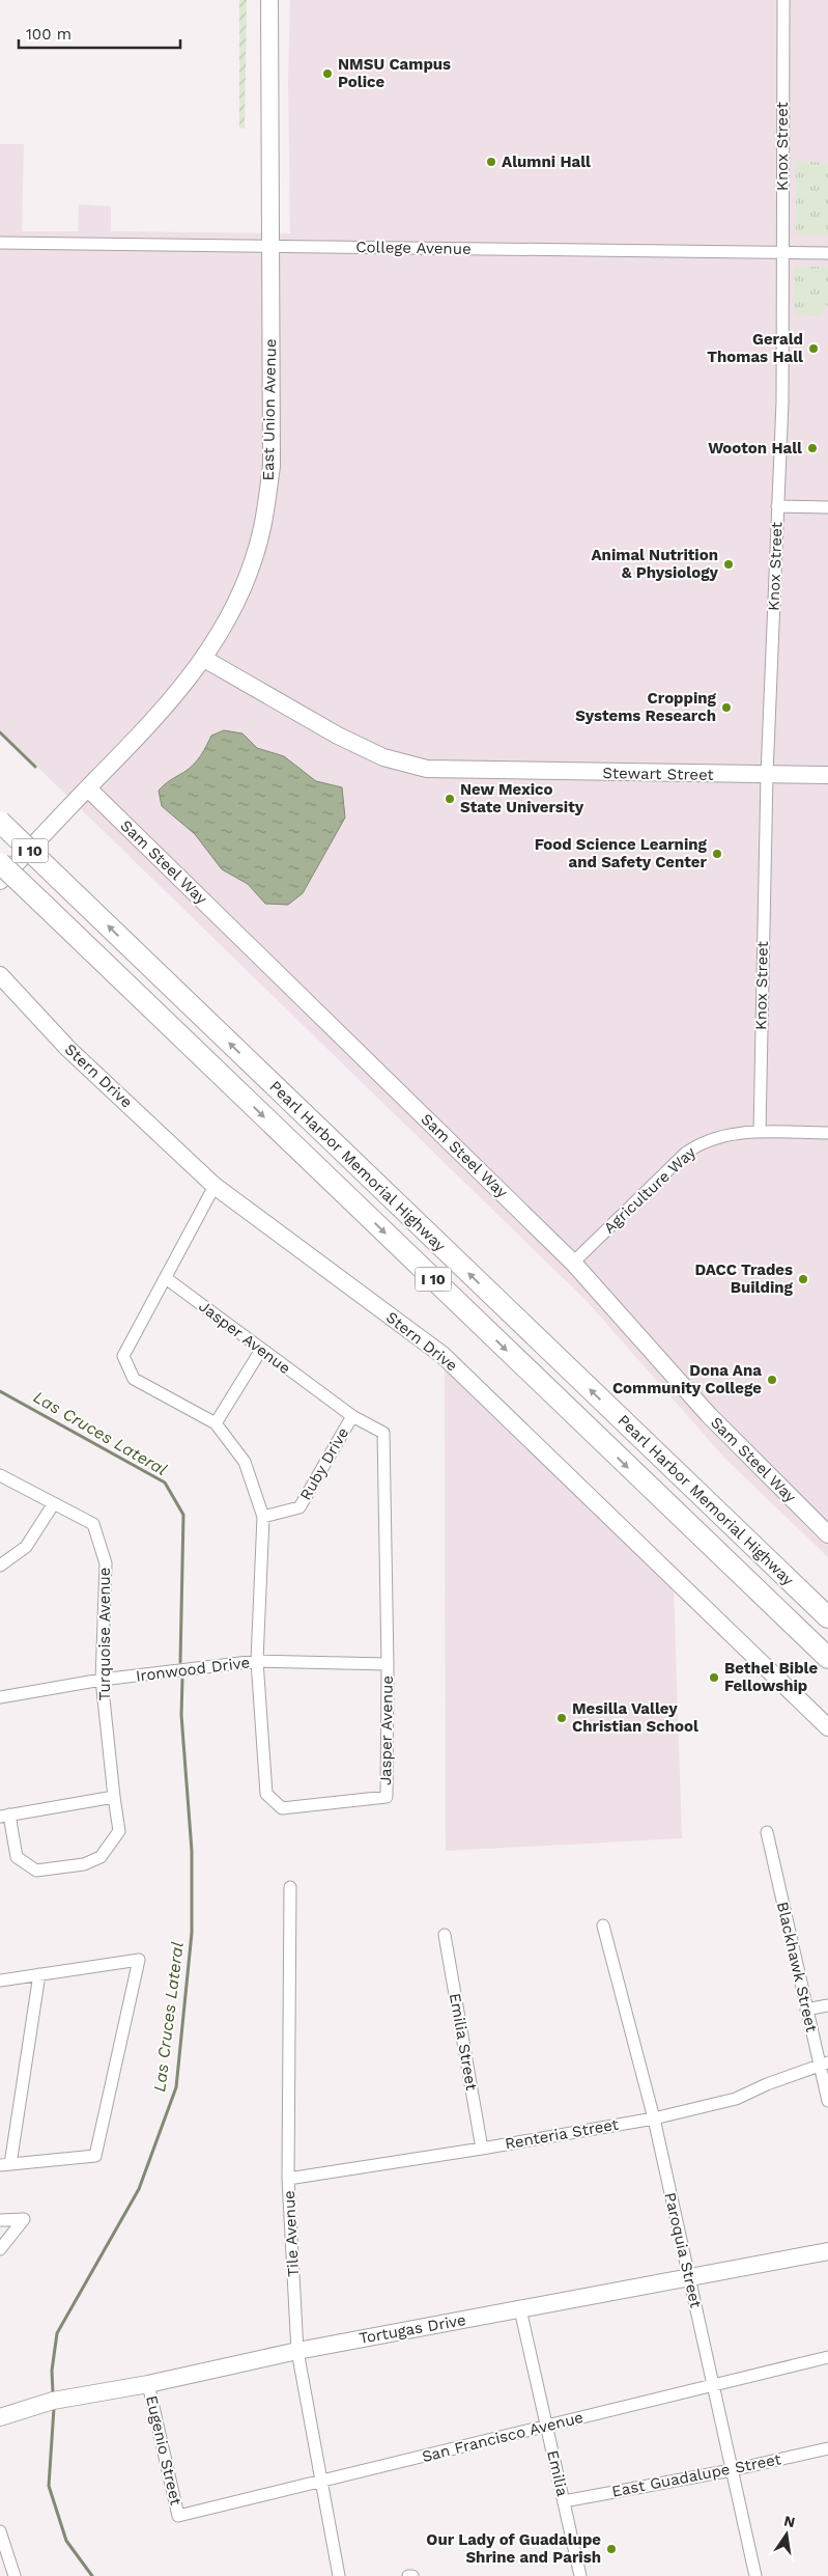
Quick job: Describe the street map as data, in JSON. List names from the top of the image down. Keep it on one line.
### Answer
{"streets":{"highway":["I 10","Pearl Harbor Memorial Highway"],"street":["Knox Street","College Avenue","East Union Avenue","Stewart Street","Sam Steel Way","Stern Drive","Agriculture Way","Jasper Avenue","Ruby Drive","Turquoise Avenue","Ironwood Drive","Blackhawk Street","Emilia Street","Renteria Street","Tile Avenue","Paroquia Street","Tortugas Drive","San Francisco Avenue","Eugenio Street","Emilia","East Guadalupe Street"]},"crossings":[["Knox Street","College Avenue"],["Knox Street","Stewart Street"],["Knox Street","Agriculture Way"],["College Avenue","East Union Avenue"],["East Union Avenue","Stewart Street"],["East Union Avenue","Sam Steel Way"],["Sam Steel Way","Agriculture Way"],["Stern Drive","Jasper Avenue"],["Jasper Avenue","Ruby Drive"],["Jasper Avenue","Ironwood Drive"],["Turquoise Avenue","Ironwood Drive"],["Blackhawk Street","Renteria Street"],["Emilia Street","Renteria Street"],["Renteria Street","Tile Avenue"],["Renteria Street","Paroquia Street"],["Tile Avenue","Tortugas Drive"],["Tile Avenue","San Francisco Avenue"],["Paroquia Street","Tortugas Drive"],["Paroquia Street","San Francisco Avenue"],["Paroquia Street","East Guadalupe Street"],["Tortugas Drive","Eugenio Street"],["Tortugas Drive","Emilia"],["San Francisco Avenue","Eugenio Street"],["San Francisco Avenue","Emilia"],["Emilia","East Guadalupe Street"]],"water":["Las Cruces Lateral"],"places":["NMSU Campus Police","Alumni Hall","Gerald Thomas Hall","Wooton Hall","Animal Nutrition & Physiology","Cropping Systems Research","New Mexico State University","Food Science Learning and Safety Center","DACC Trades Building","Dona Ana Community College","Bethel Bible Fellowship","Mesilla Valley Christian School","Our Lady of Guadalupe Shrine and Parish"],"scale_bar":"100 m","north":"top"}
